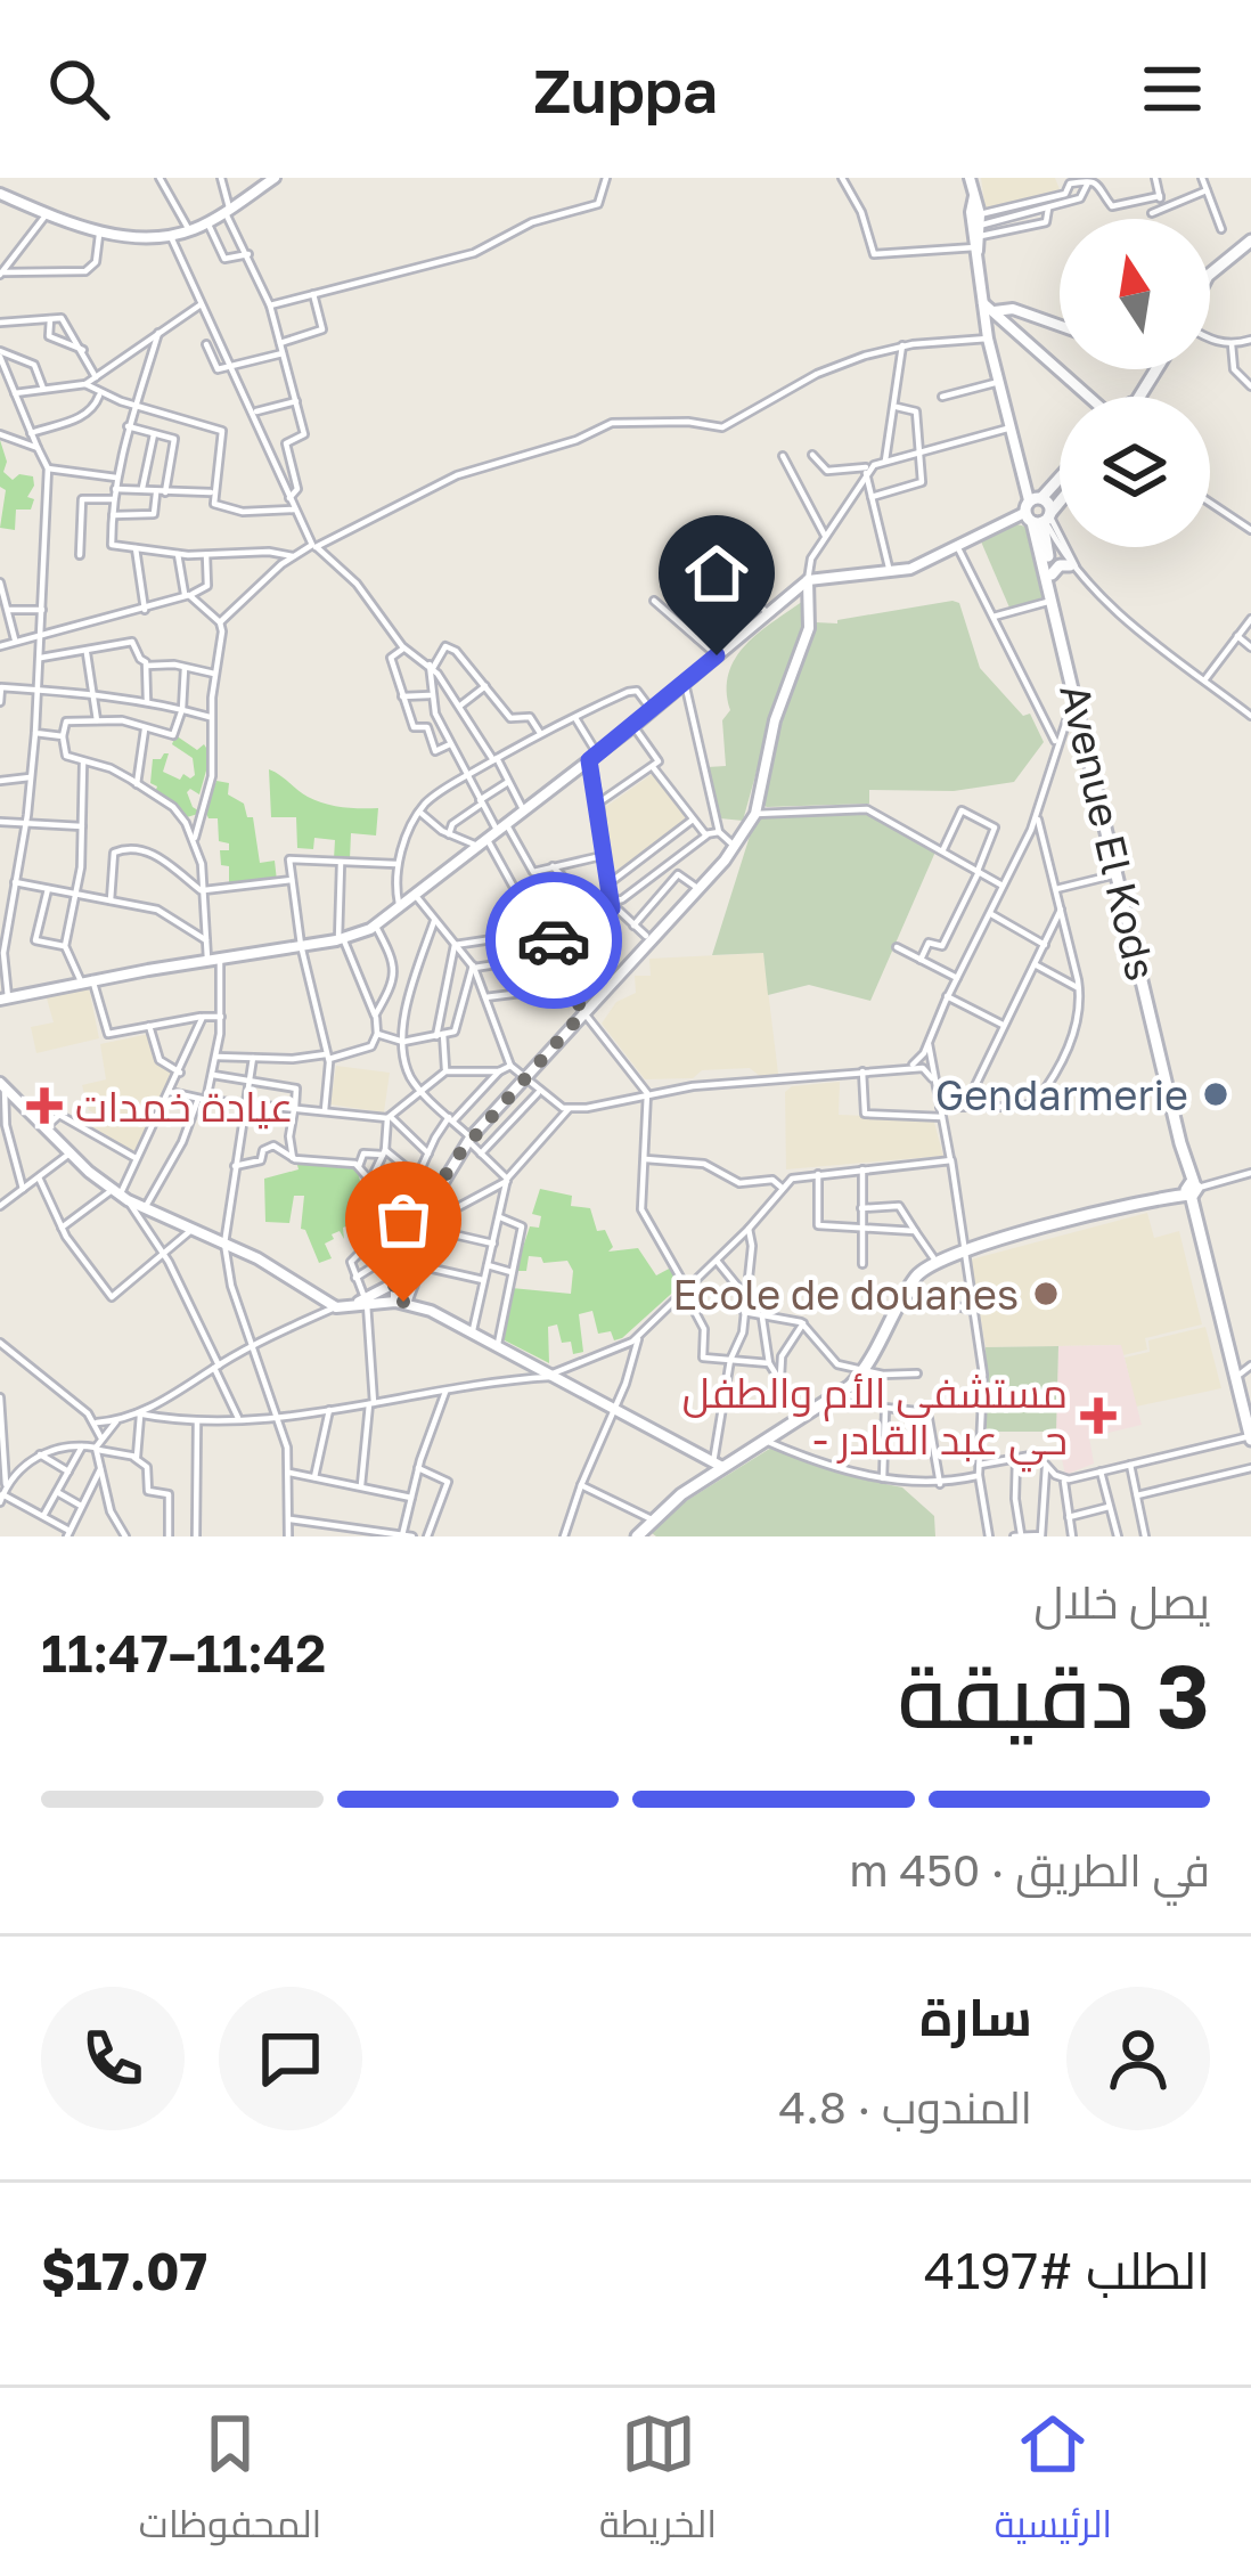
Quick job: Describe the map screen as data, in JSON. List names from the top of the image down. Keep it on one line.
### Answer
{"streets":{"main road":["Avenue El Kods"]},"places":{"other":["Gendarmerie","Ecole de douanes"],"health":["عيادة خمدات","مستشفي الأم والطفل - حي عبد القادر"]},"north":"top","page":{"header":"Zuppa","heading":["3 دقيقة","يصل خلال","11:42–11:47"],"panel":["سارة","المندوب · 4.8","الطلب #4197","$17.07"],"bar":"في الطريق · 450 m","tabs":["الرئيسية","الخريطة","المحفوظات"]}}
